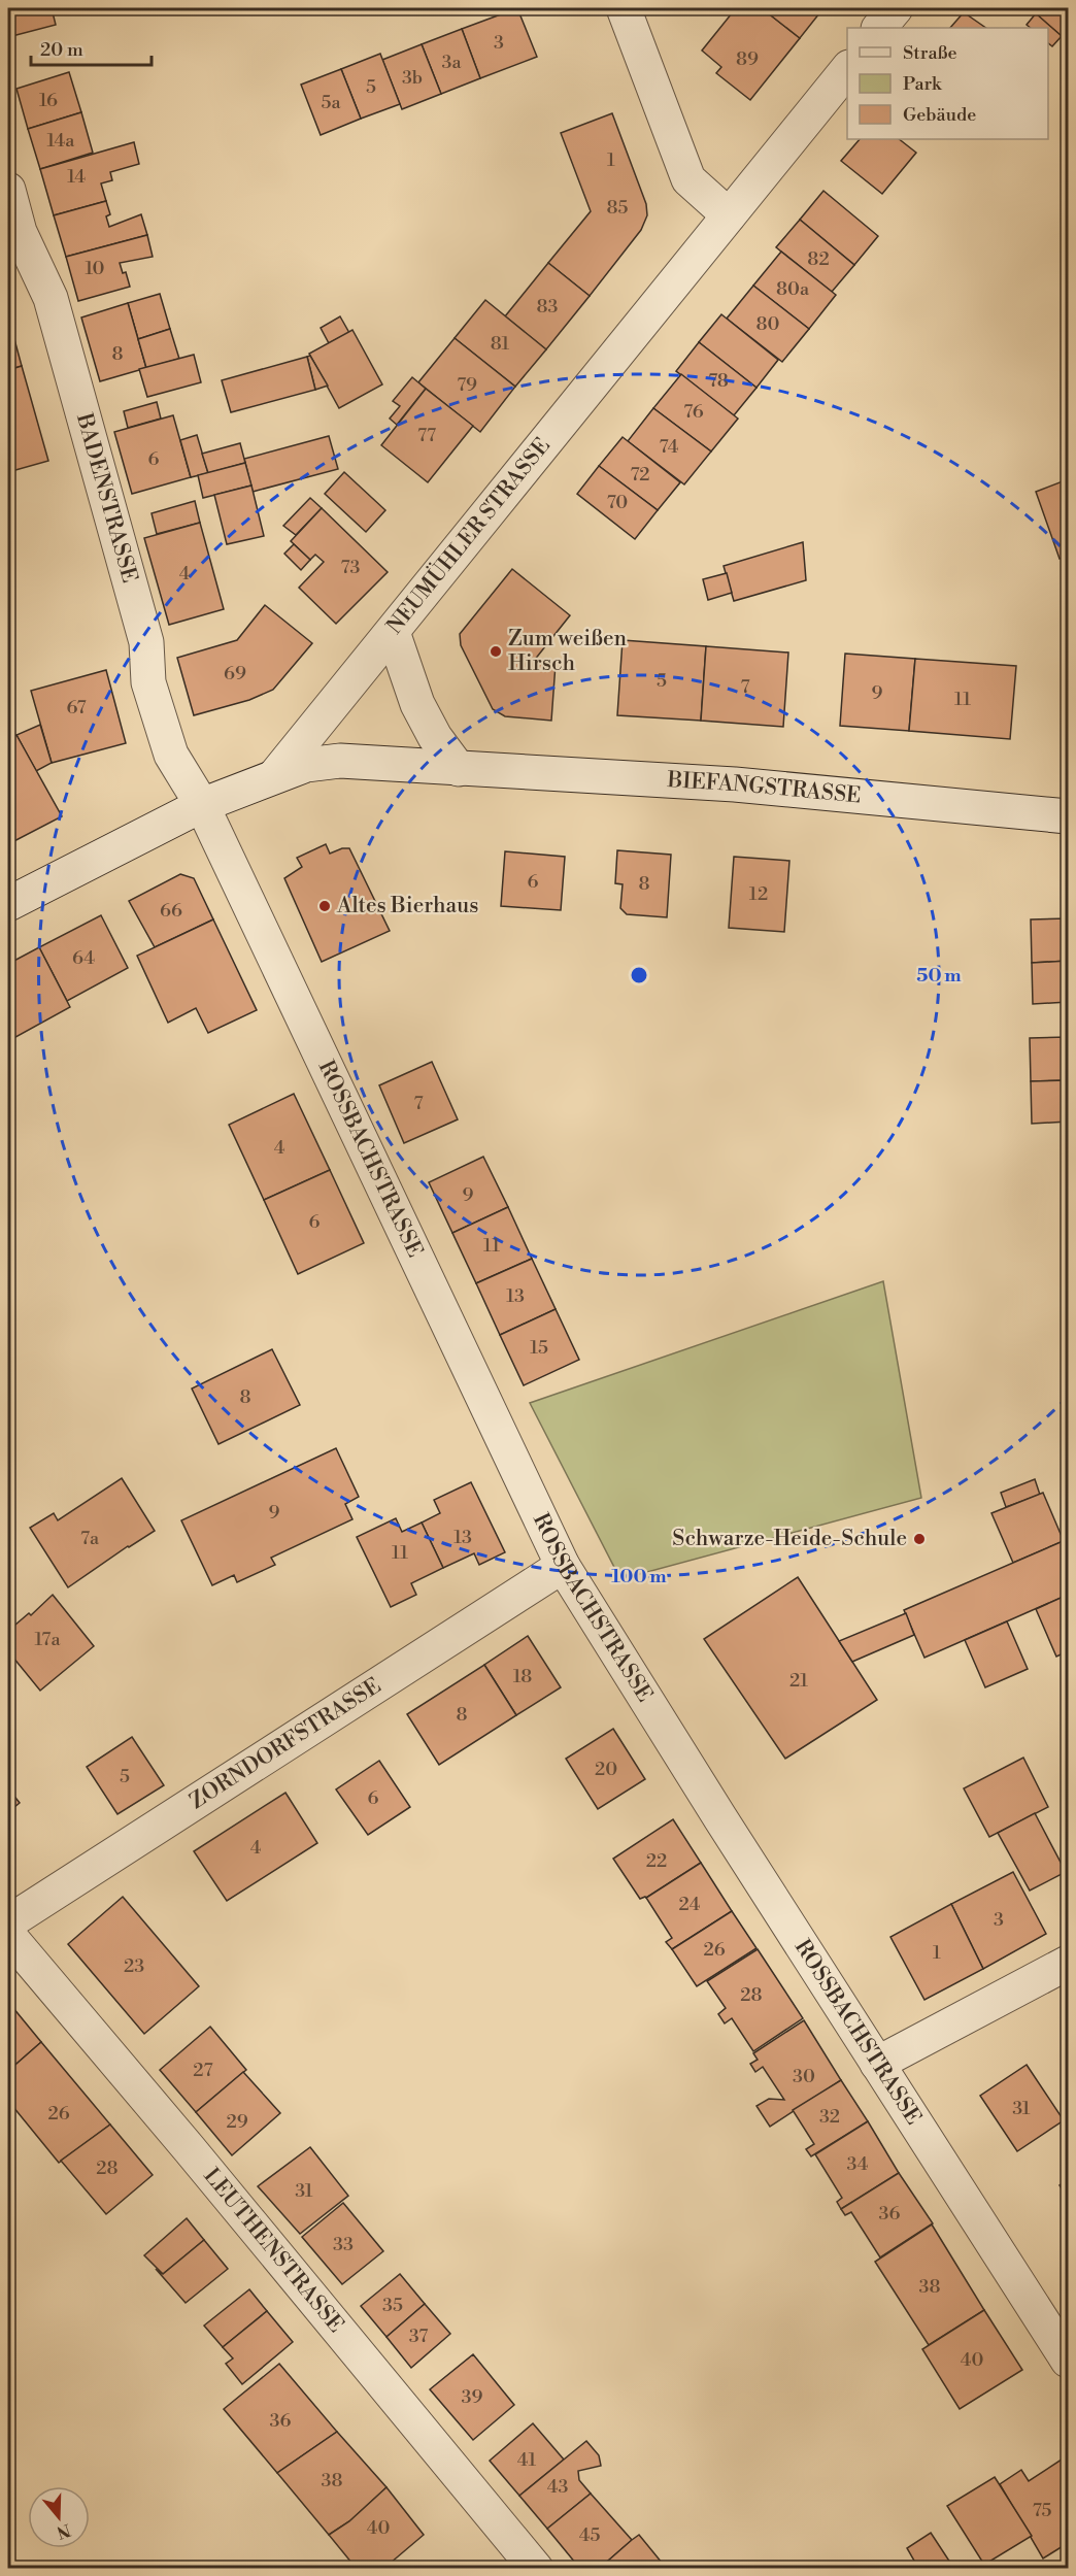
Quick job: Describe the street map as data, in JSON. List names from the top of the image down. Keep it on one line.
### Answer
{"streets":{"street":["BADENSTRASSE","NEUMÜHLER STRASSE","BIEFANGSTRASSE","ROSSBACHSTRASSE","ZORNDORFSTRASSE","LEUTHENSTRASSE"]},"crossings":[["BADENSTRASSE","NEUMÜHLER STRASSE"],["BADENSTRASSE","ROSSBACHSTRASSE"],["NEUMÜHLER STRASSE","BIEFANGSTRASSE"],["NEUMÜHLER STRASSE","ROSSBACHSTRASSE"],["ROSSBACHSTRASSE","ZORNDORFSTRASSE"]],"places":["Zum weißen Hirsch","Altes Bierhaus","Schwarze-Heide-Schule"],"house_numbers":["3","89","3a","3b","5","16","5a","14a","1","14","85","82","10","80a","83","80","81","8","78","79","76","77","74","6","72","70","73","4","69","5","7","9","11","67","6","8","12","66","64","7","4","9","6","11","13","15","8","9","13","7a","11","17a","18","21","8","20","5","6","4","22","24","3","26","1","23","28","27","30","31","26","32","29","34","28","31","36","33","38","35","37","40","39","36","41","38","43","75","40","45"],"legend":["Straße","Park","Gebäude"],"scale_bar":"20 m","north":"bottom","rings":["50 m","100 m"]}
